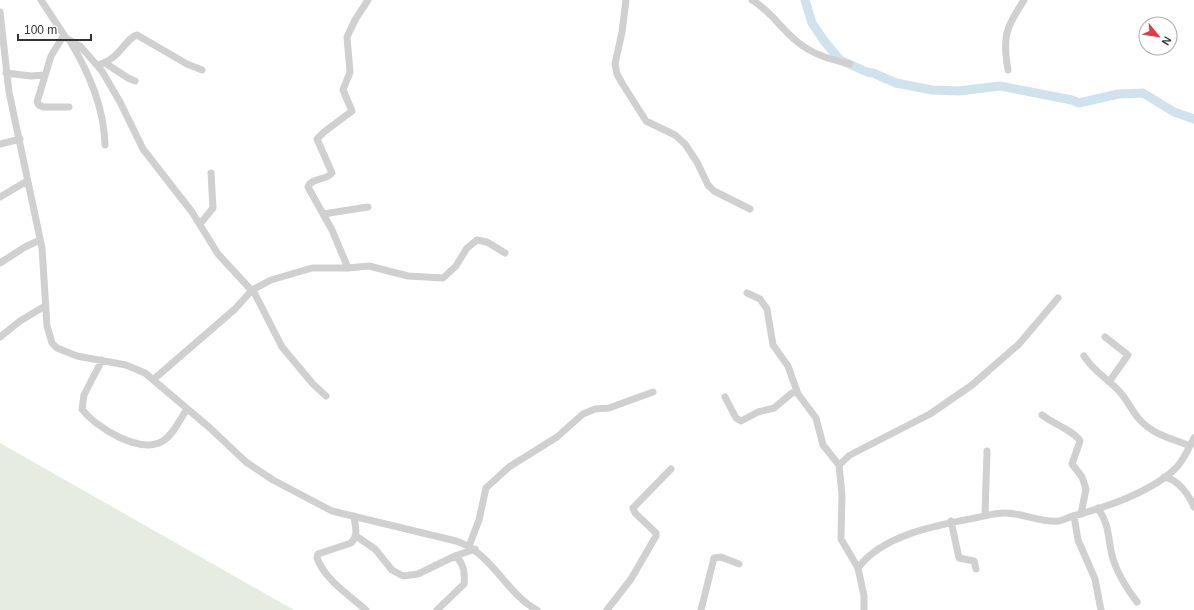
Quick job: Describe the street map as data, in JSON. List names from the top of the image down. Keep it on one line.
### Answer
{"scale_bar":"100 m","north":"bottom right"}
